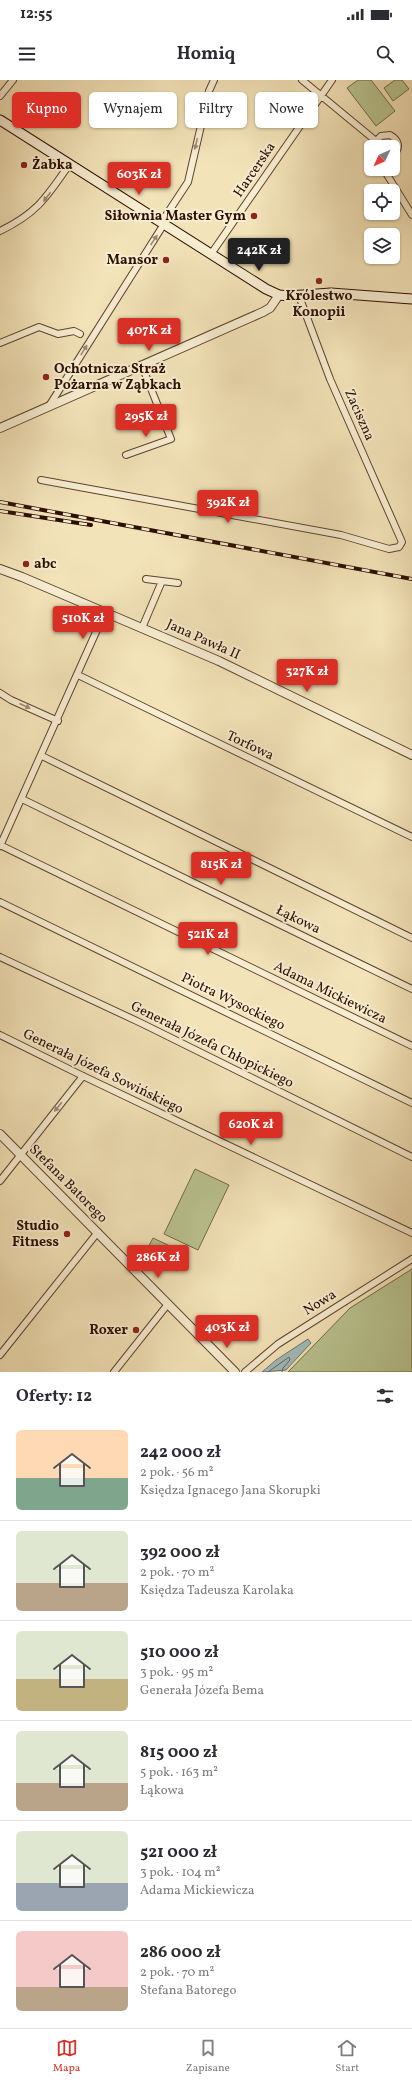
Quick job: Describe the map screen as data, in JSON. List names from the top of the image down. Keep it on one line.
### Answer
{"streets":{"street":["Harcerska","Zaciszna","Jana Pawła II","Torfowa","Łąkowa","Adama Mickiewicza","Piotra Wysockiego","Generała Józefa Chłopickiego","Generała Józefa Sowińskiego","Stefana Batorego","Nowa"]},"places":["Żabka","Siłownia Master Gym","Mansor","Królestwo Konopii","Ochotnicza Straż Pożarna w Ząbkach","abc","Studio Fitness","Roxer"],"north":"bottom left","page":{"status":"12:55","header":"Homiq","chip":["Kupno","Wynajem","Filtry","Nowe"],"price":["603K zł","242K zł","407K zł","295K zł","392K zł","510K zł","327K zł","815K zł","521K zł","620K zł","286K zł","403K zł"],"heading":"Oferty: 12","list":[{"name":"242 000 zł","note":"2 pok. · 56 m² · Księdza Ignacego Jana Skorupki"},{"name":"392 000 zł","note":"2 pok. · 70 m² · Księdza Tadeusza Karolaka"},{"name":"510 000 zł","note":"3 pok. · 95 m² · Generała Józefa Bema"},{"name":"815 000 zł","note":"5 pok. · 163 m² · Łąkowa"},{"name":"521 000 zł","note":"3 pok. · 104 m² · Adama Mickiewicza"},{"name":"286 000 zł","note":"2 pok. · 70 m² · Stefana Batorego"}],"tabs":["Mapa","Zapisane","Start"]}}
